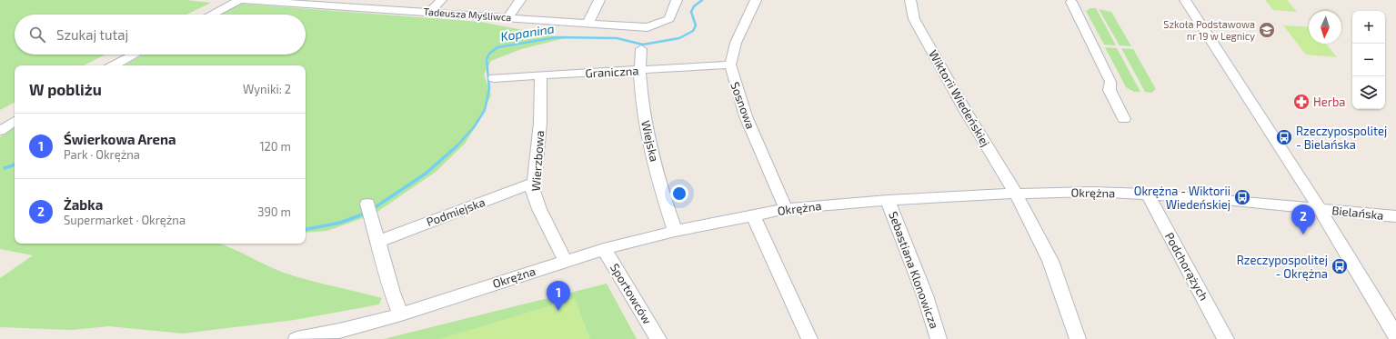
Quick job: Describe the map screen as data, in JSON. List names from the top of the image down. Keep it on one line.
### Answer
{"streets":{"street":["Tadeusza Myśliwca","Graniczna","Wiktorii Wiedeńskiej","Sosnowa","Wiejska","Wierzbowa","Okrężna","Podmiejska","Bielańska","Podchorążych","Sebastiana Klonowicza","Sportowców"]},"crossings":[["Graniczna","Sosnowa"],["Graniczna","Wiejska"],["Graniczna","Wierzbowa"],["Wiktorii Wiedeńskiej","Okrężna"],["Sosnowa","Okrężna"],["Wiejska","Okrężna"],["Wierzbowa","Okrężna"],["Wierzbowa","Podmiejska"],["Okrężna","Bielańska"],["Okrężna","Podchorążych"],["Okrężna","Sebastiana Klonowicza"],["Okrężna","Sportowców"]],"water":["Kopanina"],"places":{"school or university":["Szkoła Podstawowa nr 19 w Legnicy"],"pharmacy":["Herba"],"bus stop":["Rzeczypospolitej - Bielańska","Okrężna - Wiktorii Wiedeńskiej","Rzeczypospolitej - Okrężna"]},"north":"bottom","page":{"map_buttons":["+","−"],"search":"Szukaj tutaj","heading":["W pobliżu","Wyniki: 2"],"list":[{"mark":"1","name":"Świerkowa Arena","note":"Park · Okrężna","value":"120 m"},{"mark":"2","name":"Żabka","note":"Supermarket · Okrężna","value":"390 m"}],"pins":["2","1"]}}
